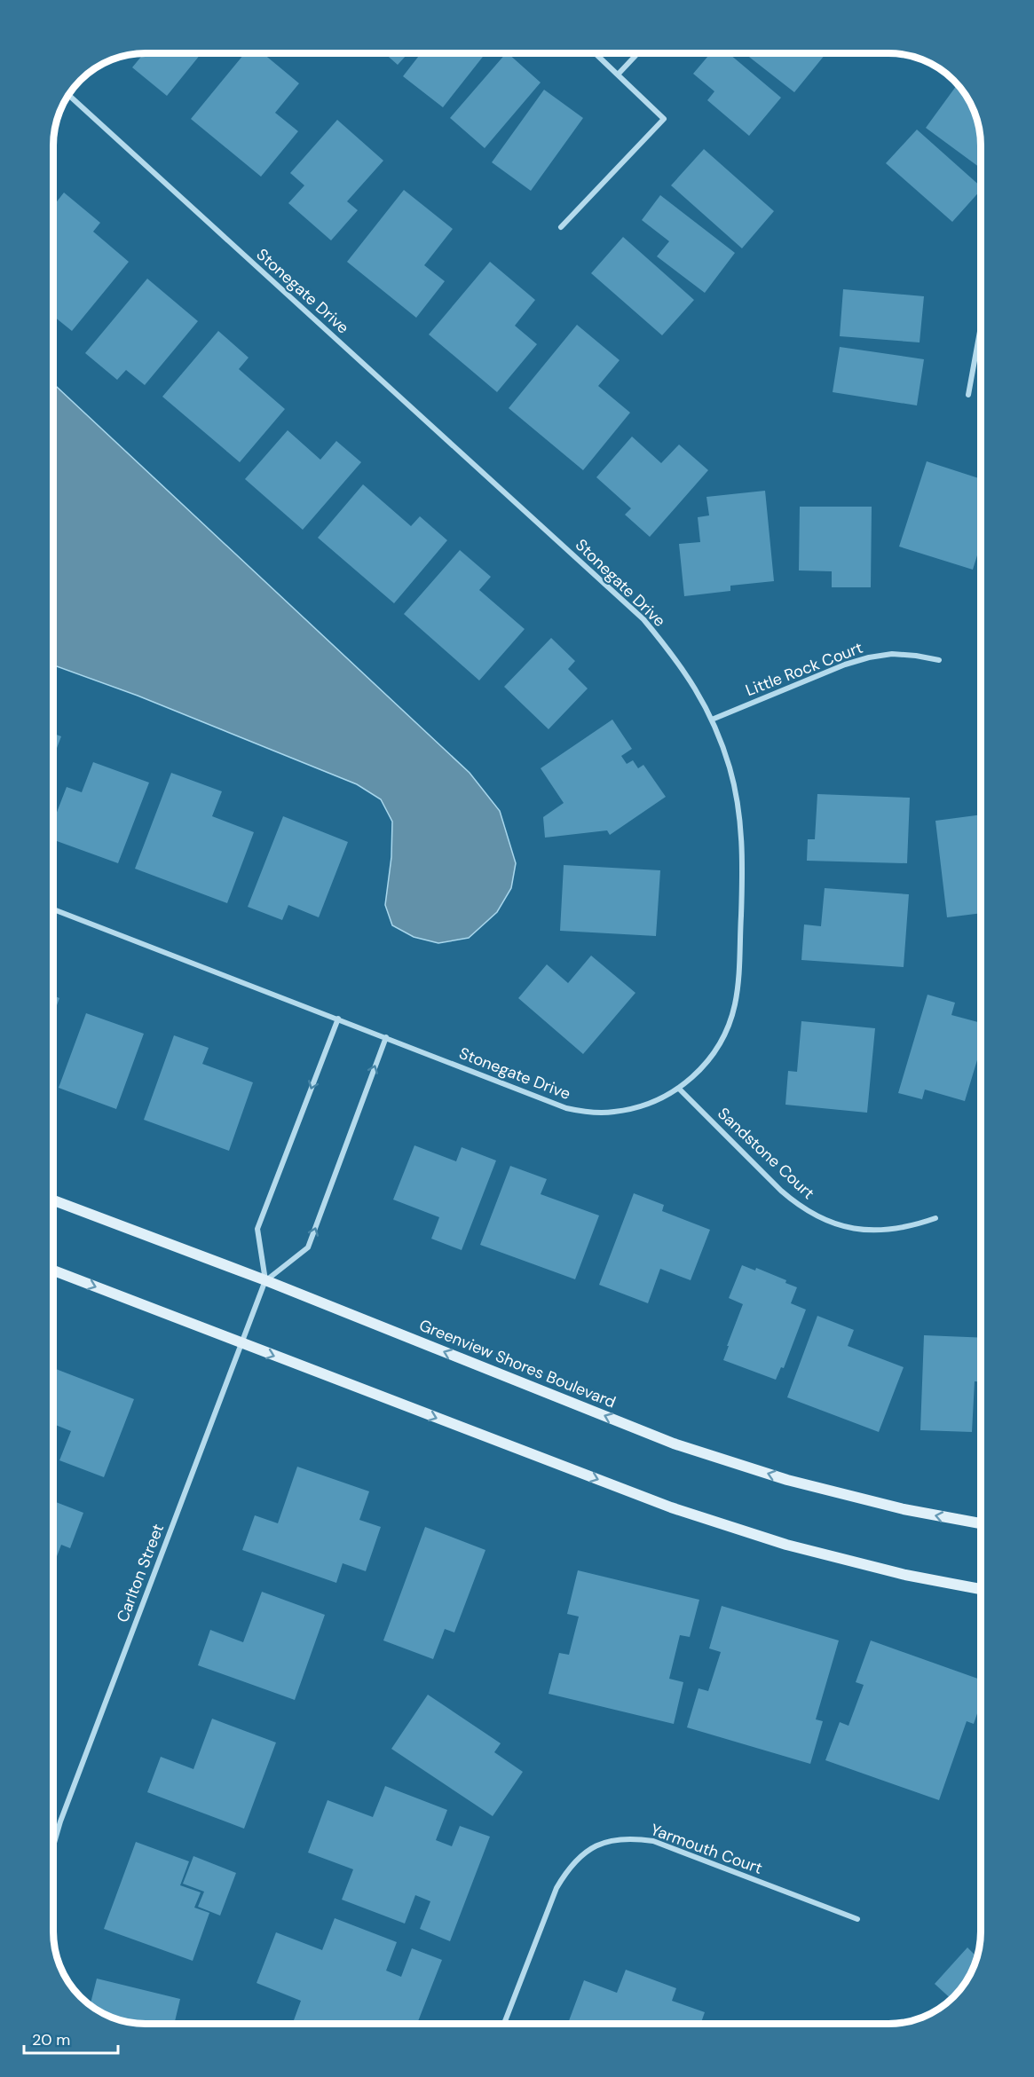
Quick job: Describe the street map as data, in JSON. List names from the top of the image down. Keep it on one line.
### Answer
{"streets":{"street":["Stonegate Drive","Little Rock Court","Sandstone Court","Greenview Shores Boulevard","Carlton Street","Yarmouth Court"]},"crossings":[["Stonegate Drive","Little Rock Court"],["Stonegate Drive","Sandstone Court"],["Greenview Shores Boulevard","Carlton Street"]],"scale_bar":"20 m"}
